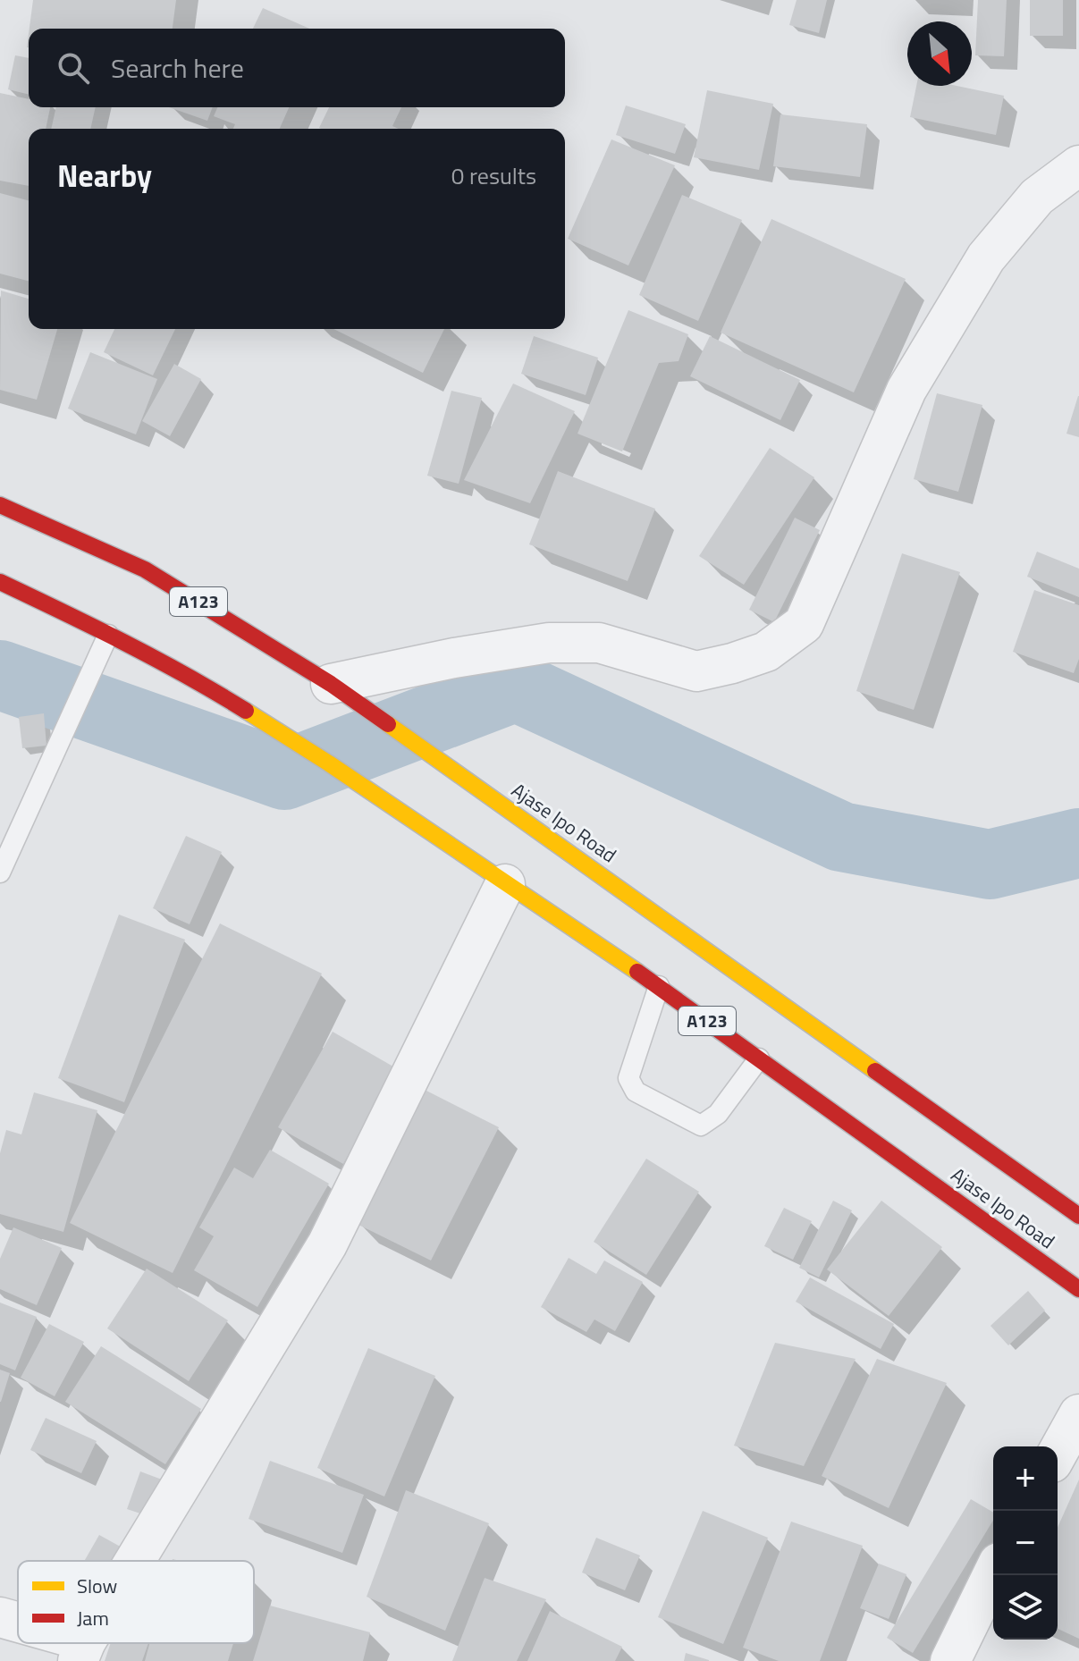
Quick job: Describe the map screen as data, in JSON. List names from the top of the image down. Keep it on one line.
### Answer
{"streets":{"highway":["A123","Ajase Ipo Road"]},"legend":["Slow","Jam"],"north":"bottom right","page":{"search":"Search here","heading":["Nearby","0 results"],"map_buttons":["+","−"]}}
